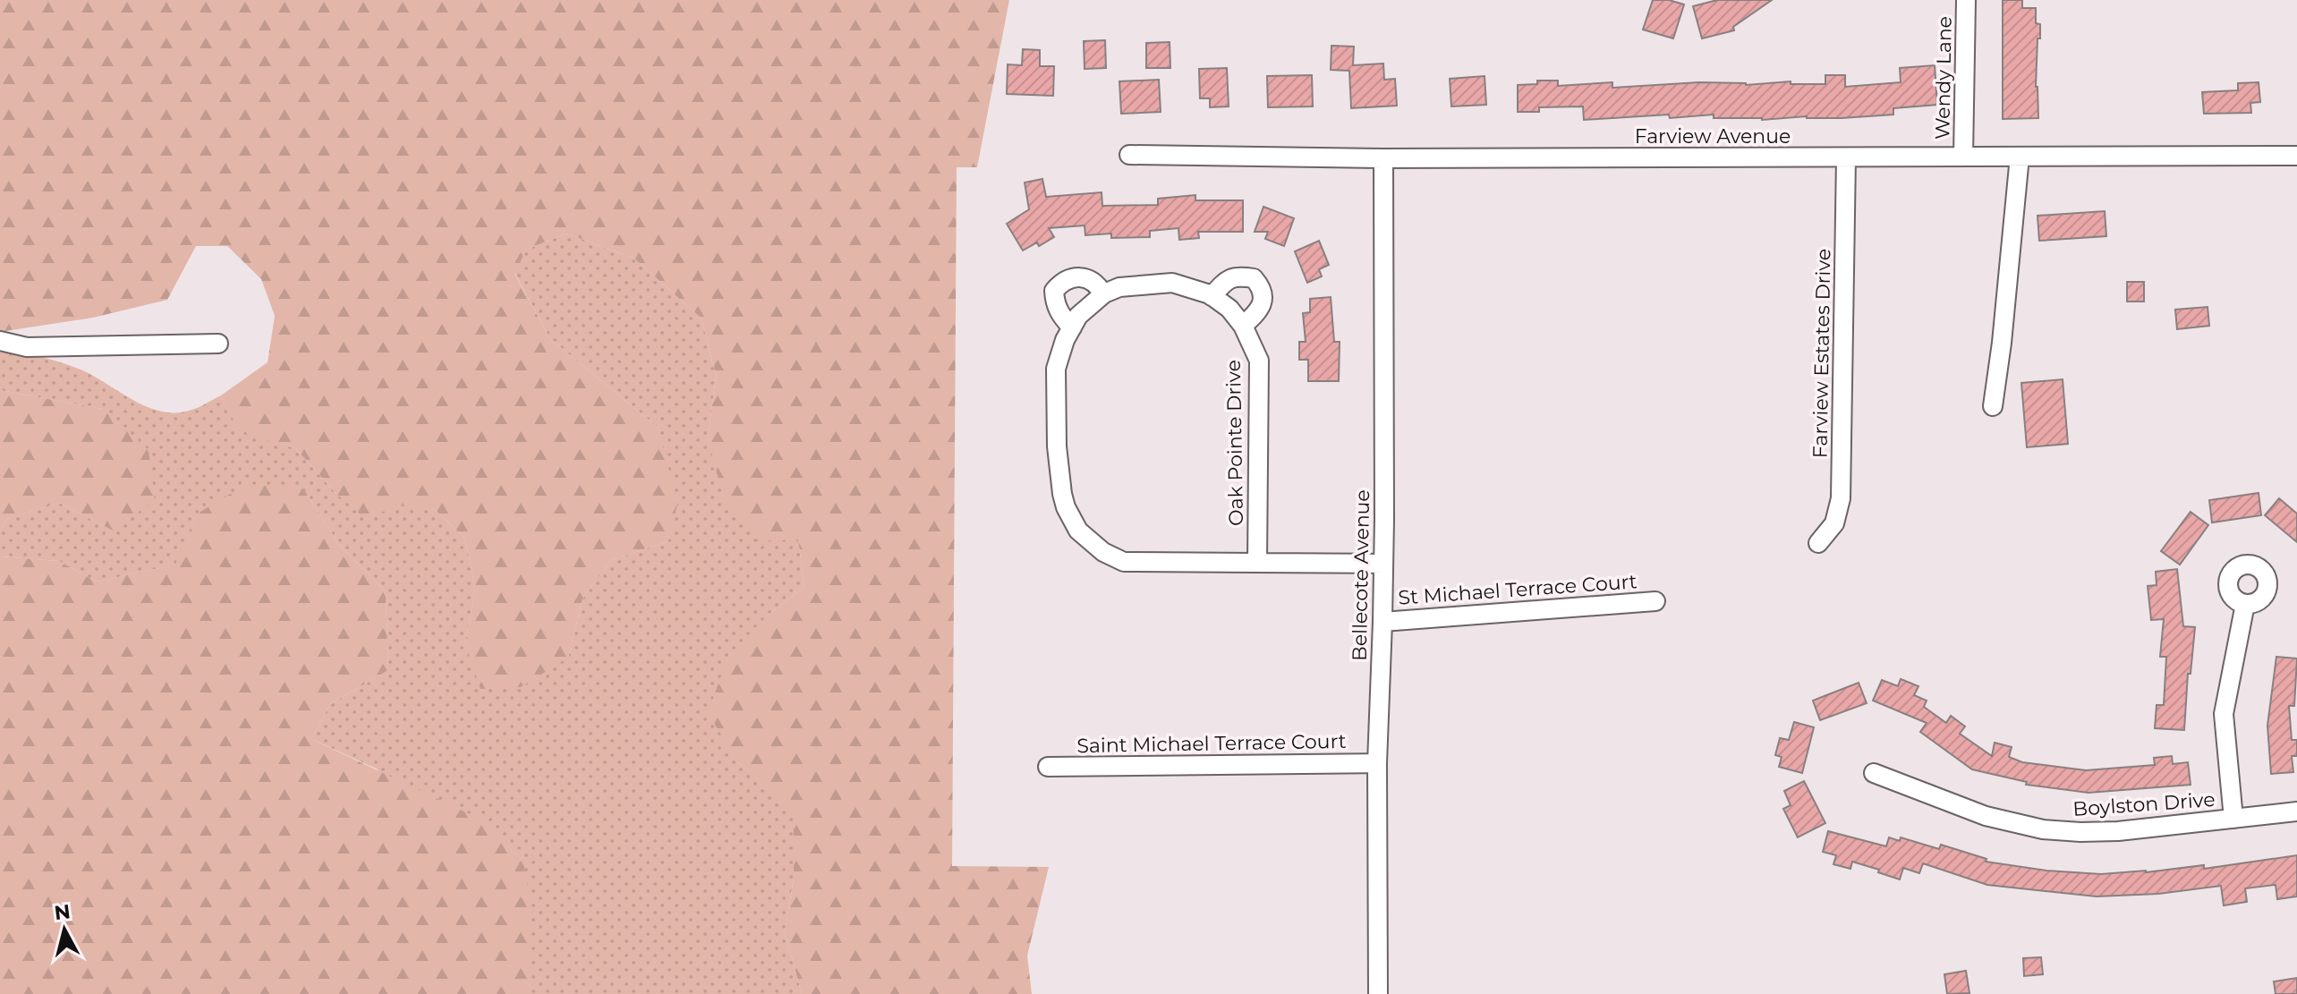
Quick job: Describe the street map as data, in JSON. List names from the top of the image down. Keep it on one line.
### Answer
{"streets":{"street":["Wendy Lane","Farview Avenue","Farview Estates Drive","Oak Pointe Drive","Bellecote Avenue","St Michael Terrace Court","Saint Michael Terrace Court","Boylston Drive"]},"crossings":[["Wendy Lane","Farview Avenue"],["Farview Avenue","Farview Estates Drive"],["Farview Avenue","Bellecote Avenue"],["Oak Pointe Drive","Bellecote Avenue"],["Bellecote Avenue","St Michael Terrace Court"],["Bellecote Avenue","Saint Michael Terrace Court"]],"north":"top"}
